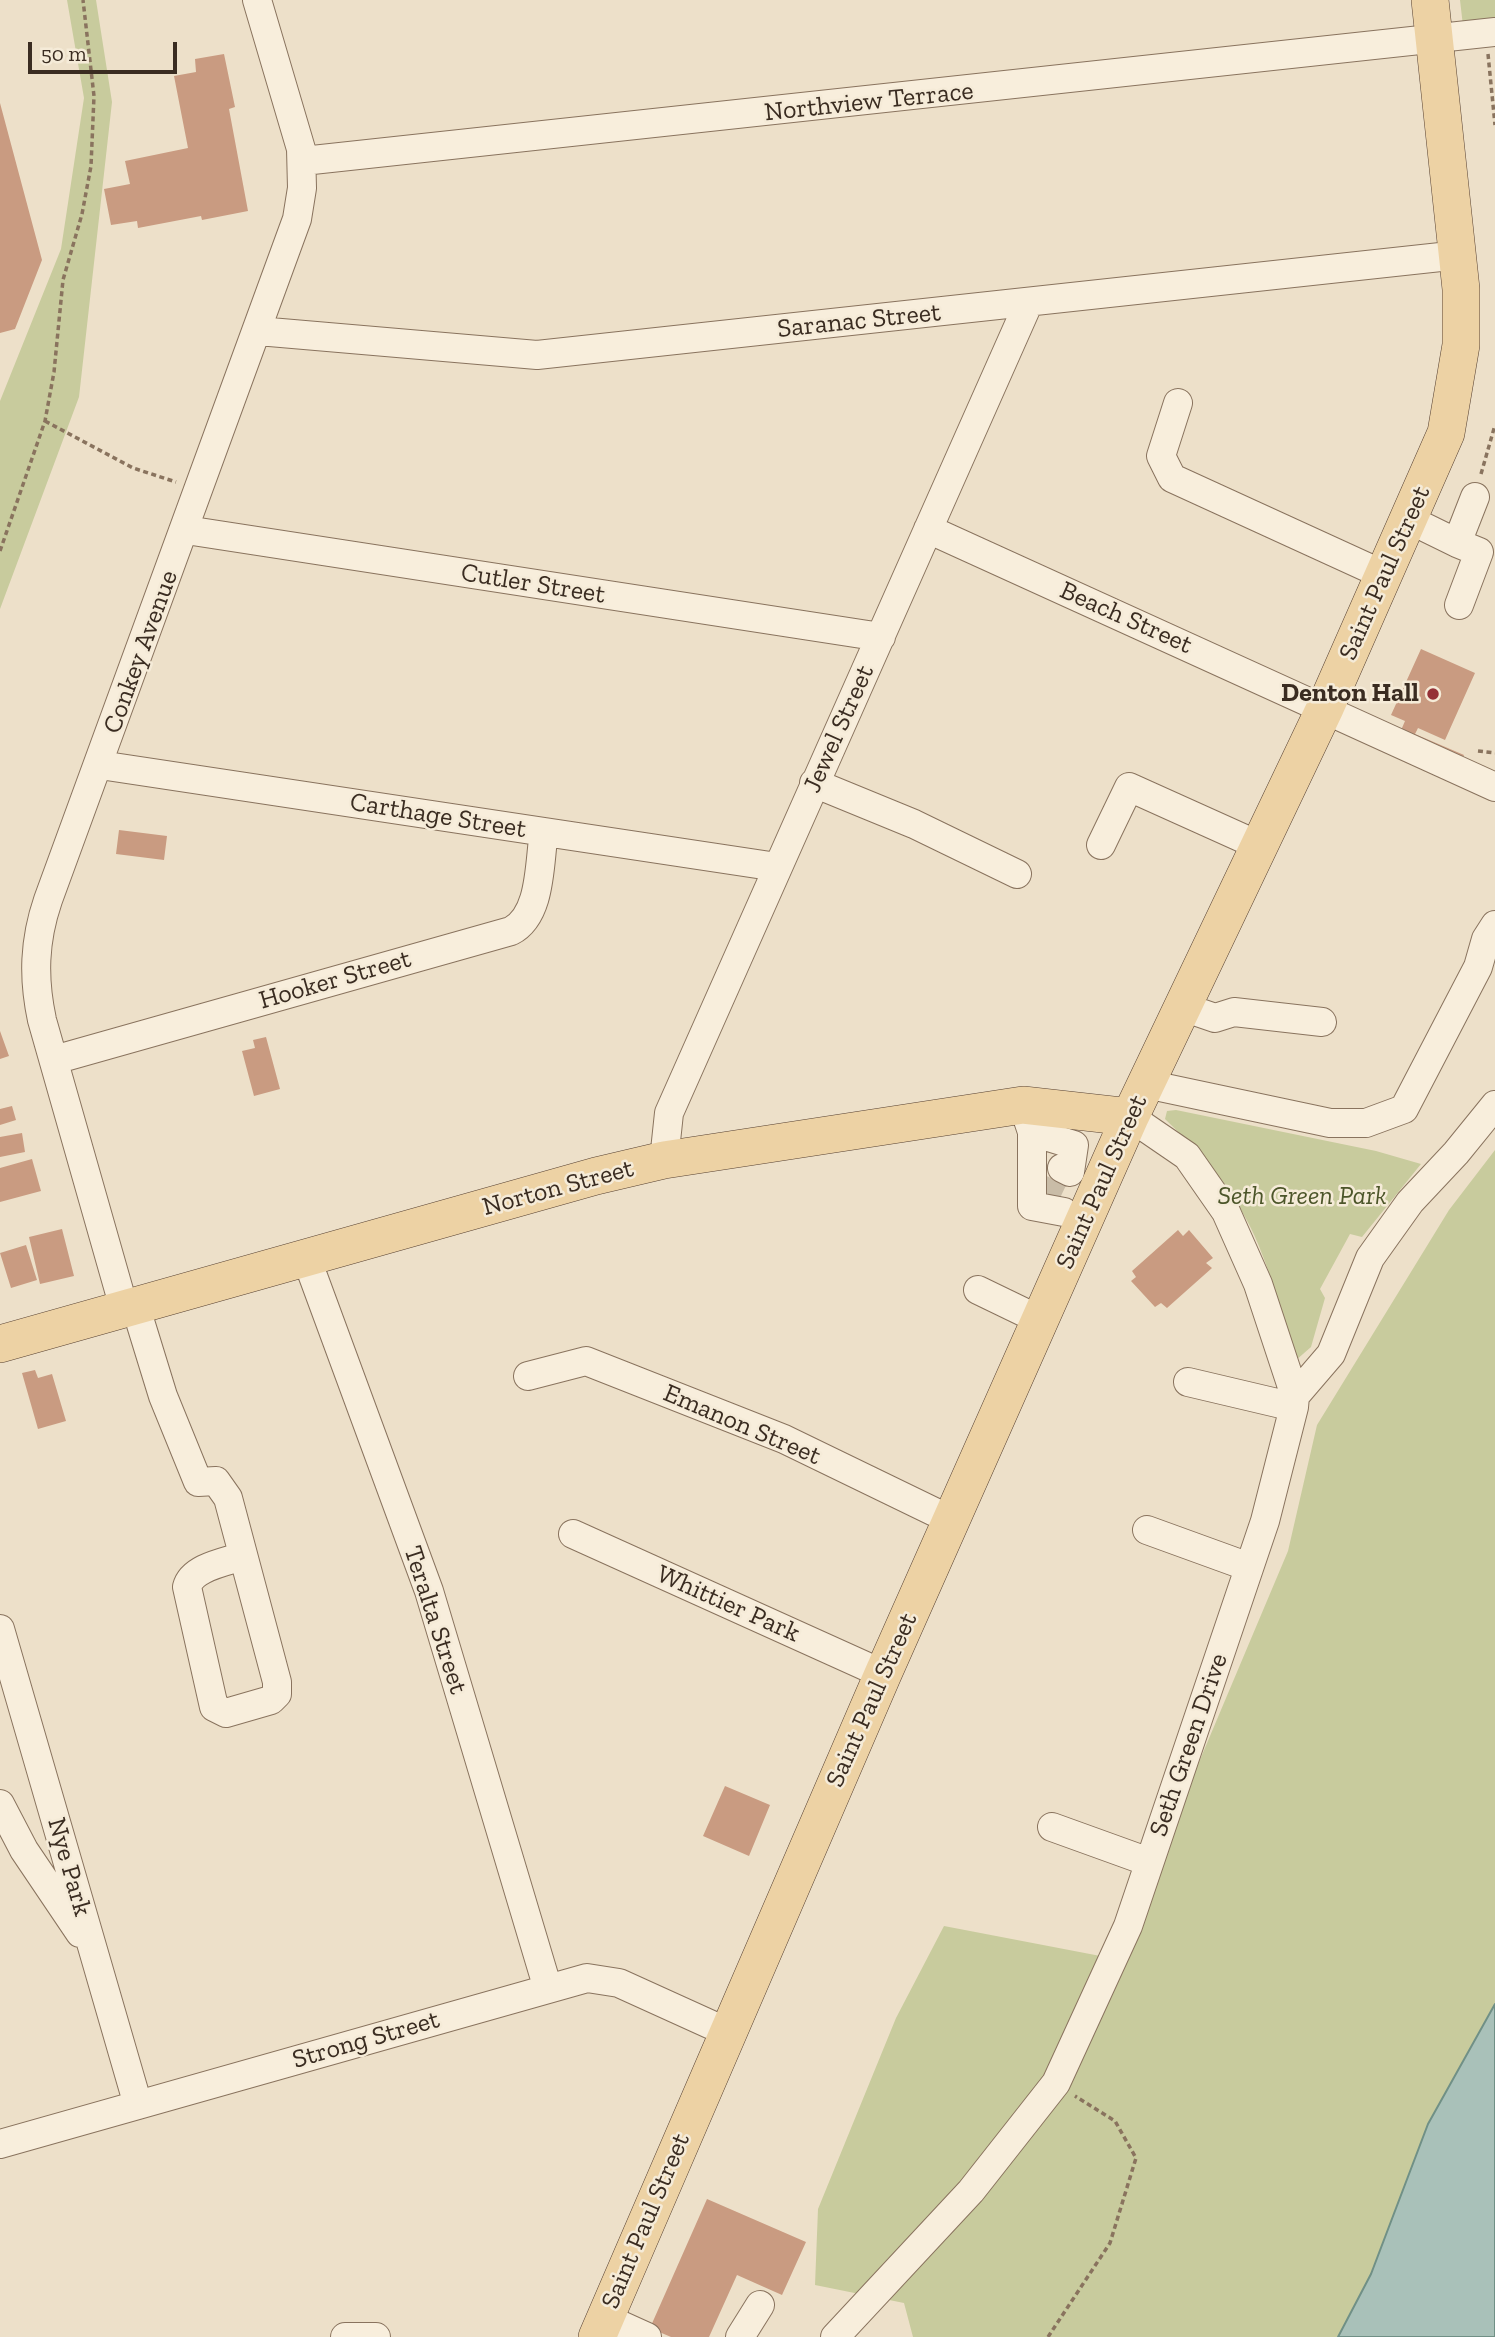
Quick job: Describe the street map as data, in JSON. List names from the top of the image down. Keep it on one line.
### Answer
{"streets":{"main road":["Saint Paul Street","Norton Street"],"street":["Northview Terrace","Saranac Street","Cutler Street","Beach Street","Conkey Avenue","Jewel Street","Carthage Street","Hooker Street","Emanon Street","Whittier Park","Teralta Street","Seth Green Drive","Nye Park","Strong Street"]},"crossings":[["Northview Terrace","Saint Paul Street"],["Northview Terrace","Conkey Avenue"],["Saranac Street","Saint Paul Street"],["Saranac Street","Conkey Avenue"],["Saranac Street","Jewel Street"],["Saint Paul Street","Beach Street"],["Saint Paul Street","Norton Street"],["Saint Paul Street","Emanon Street"],["Saint Paul Street","Whittier Park"],["Saint Paul Street","Strong Street"],["Cutler Street","Conkey Avenue"],["Cutler Street","Jewel Street"],["Beach Street","Jewel Street"],["Conkey Avenue","Carthage Street"],["Conkey Avenue","Hooker Street"],["Conkey Avenue","Norton Street"],["Jewel Street","Carthage Street"],["Jewel Street","Norton Street"],["Carthage Street","Hooker Street"],["Norton Street","Teralta Street"],["Teralta Street","Strong Street"],["Nye Park","Strong Street"]],"parks":["Seth Green Park"],"places":["Denton Hall"],"scale_bar":"50 m"}
